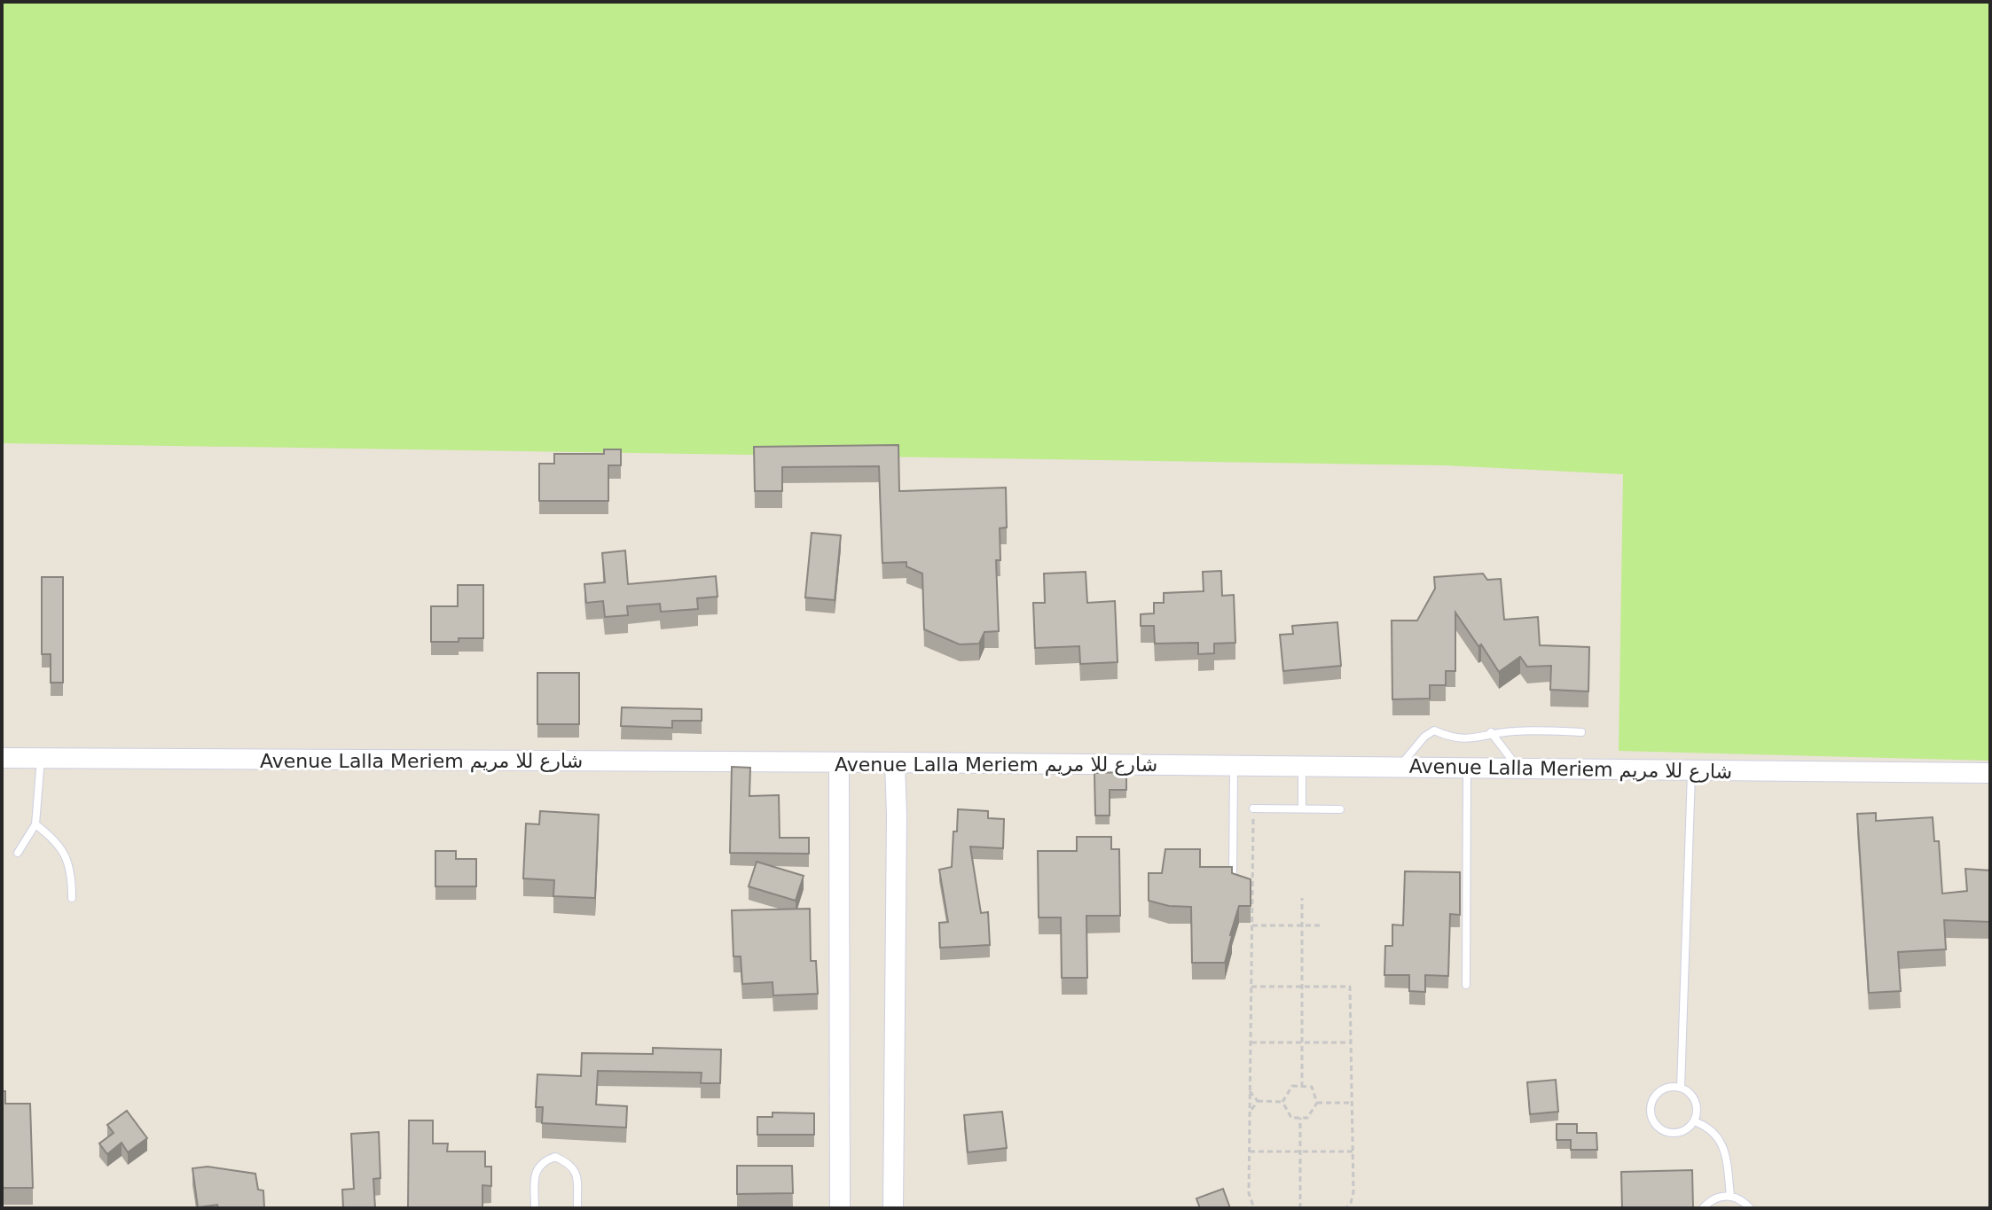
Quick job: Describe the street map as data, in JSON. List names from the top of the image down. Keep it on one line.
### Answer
{"streets":{"street":["Avenue Lalla Meriem شارع للا مريم"]}}
